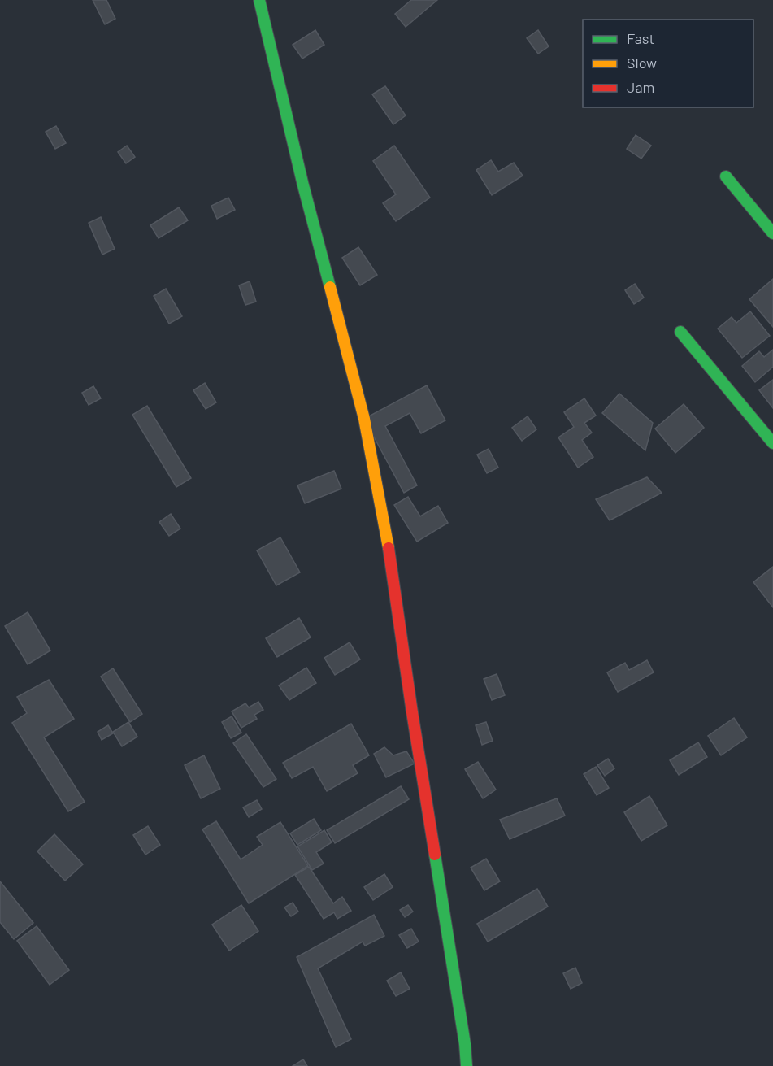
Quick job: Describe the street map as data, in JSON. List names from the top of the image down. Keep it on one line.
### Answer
{"legend":["Fast","Slow","Jam"]}
